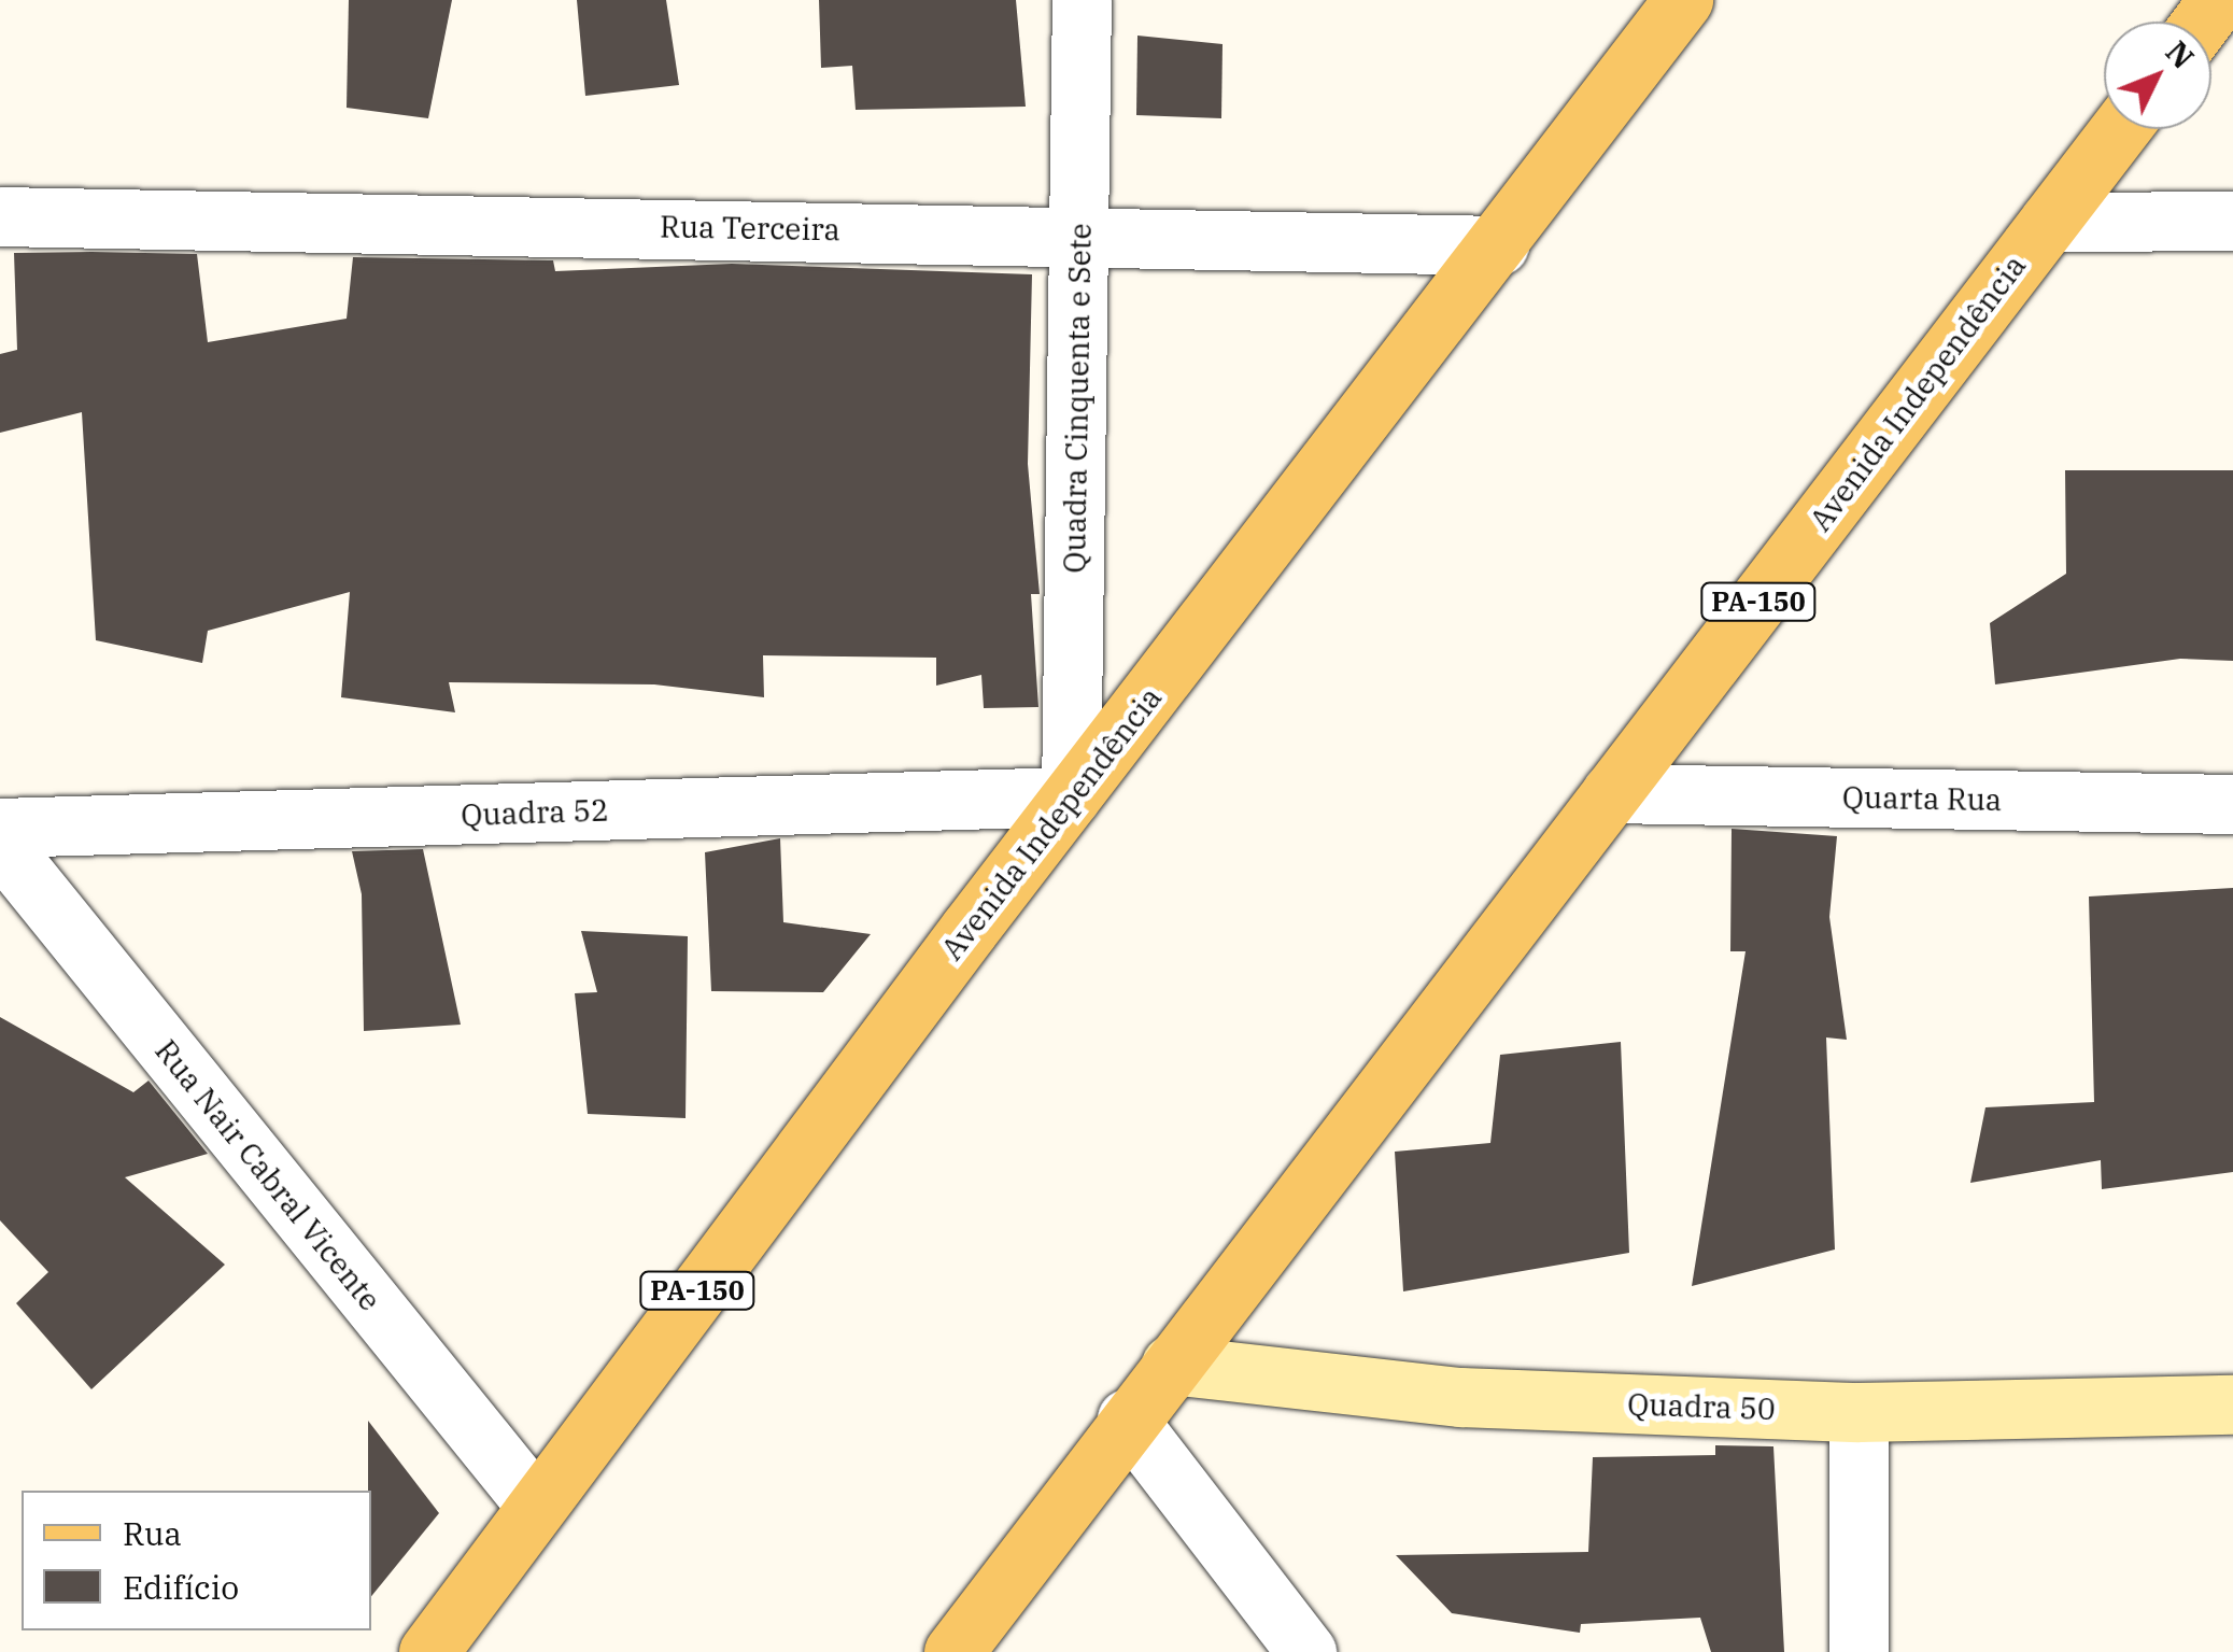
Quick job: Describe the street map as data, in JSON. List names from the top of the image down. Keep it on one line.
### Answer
{"streets":{"main road":["Avenida Independência","PA-150"],"street":["Rua Terceira","Quadra Cinquenta e Sete","Quarta Rua","Quadra 52","Rua Nair Cabral Vicente","Quadra 50"]},"crossings":[["Rua Terceira","Avenida Independência"],["Rua Terceira","Quadra Cinquenta e Sete"],["Avenida Independência","Quadra Cinquenta e Sete"],["Avenida Independência","Quarta Rua"],["Avenida Independência","Quadra 52"],["Avenida Independência","Rua Nair Cabral Vicente"],["Avenida Independência","Quadra 50"],["Quadra Cinquenta e Sete","Quadra 52"]],"legend":["Rua","Edifício"],"north":"top right"}
